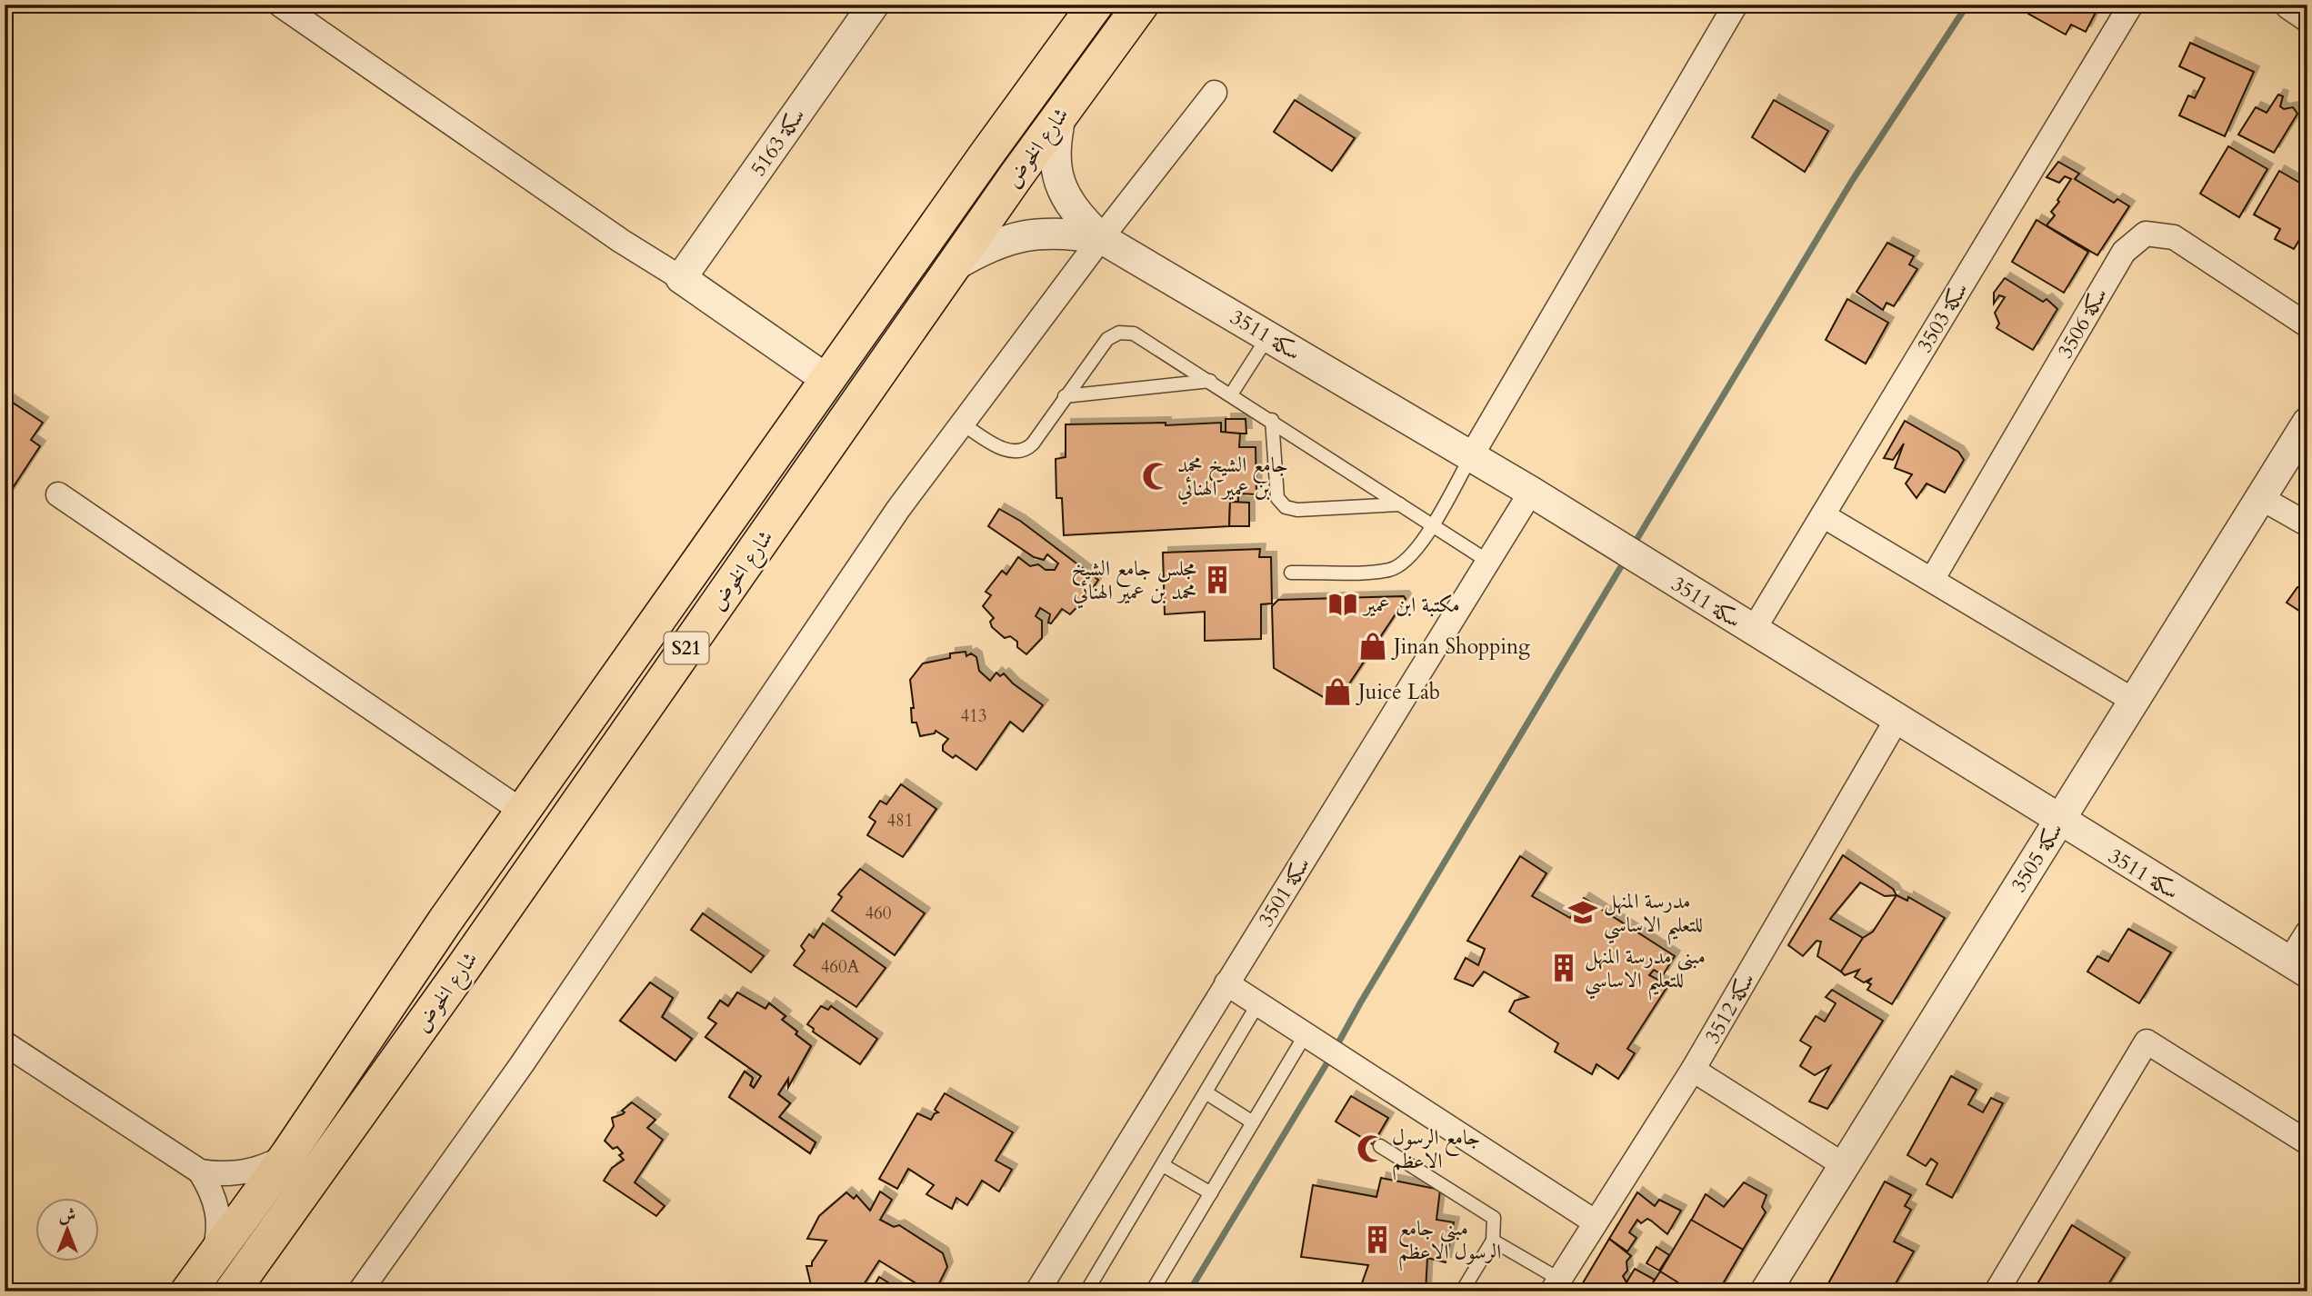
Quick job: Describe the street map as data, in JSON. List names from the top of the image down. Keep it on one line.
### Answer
{"streets":{"main road":["شارع الخوض","S21"],"street":["سكة 5163","سكة 3503","سكة 3506","سكة 3511","سكة 3505","سكة 3501","سكة 3512"]},"crossings":[["سكة 3503","سكة 3511"],["سكة 3511","سكة 3505"],["سكة 3511","سكة 3501"],["سكة 3511","سكة 3512"]],"places":{"mosque":["جامع الشيخ محمد بن عمير الهنائي","جامع الرسول الاعظم"],"building":["مجلس جامع الشيخ محمد بن عمير الهنائي","مبنى مدرسة المنهل للتعليم الاساسي","مبنى جامع الرسول الاعظم"],"library":["مكتبة ابن عمير"],"shop":["Jinan Shopping","Juice Lab"],"school or university":["مدرسة المنهل للتعليم الاساسي"]},"house_numbers":["413","481","460","460A"],"north":"top"}
